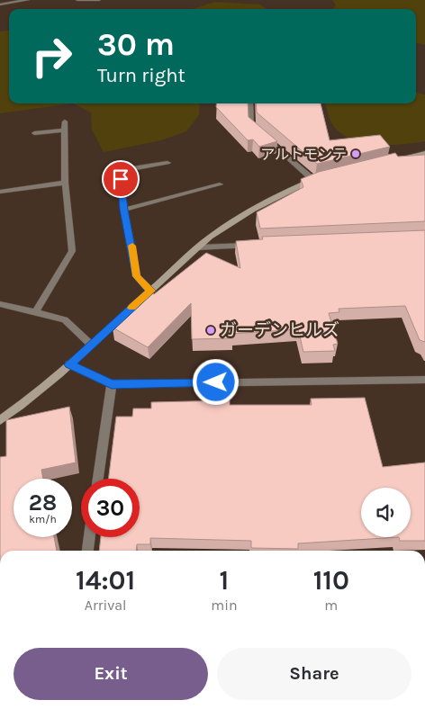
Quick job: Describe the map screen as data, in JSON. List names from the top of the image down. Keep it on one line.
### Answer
{"places":["アルトモンテ","ガーデンヒルズ"],"page":{"turn":["30 m","Turn right"],"speed":"28 km/h","limit":"30","eta":["14:01","Arrival","1","min","110","m"],"buttons":["Exit","Share"]}}
